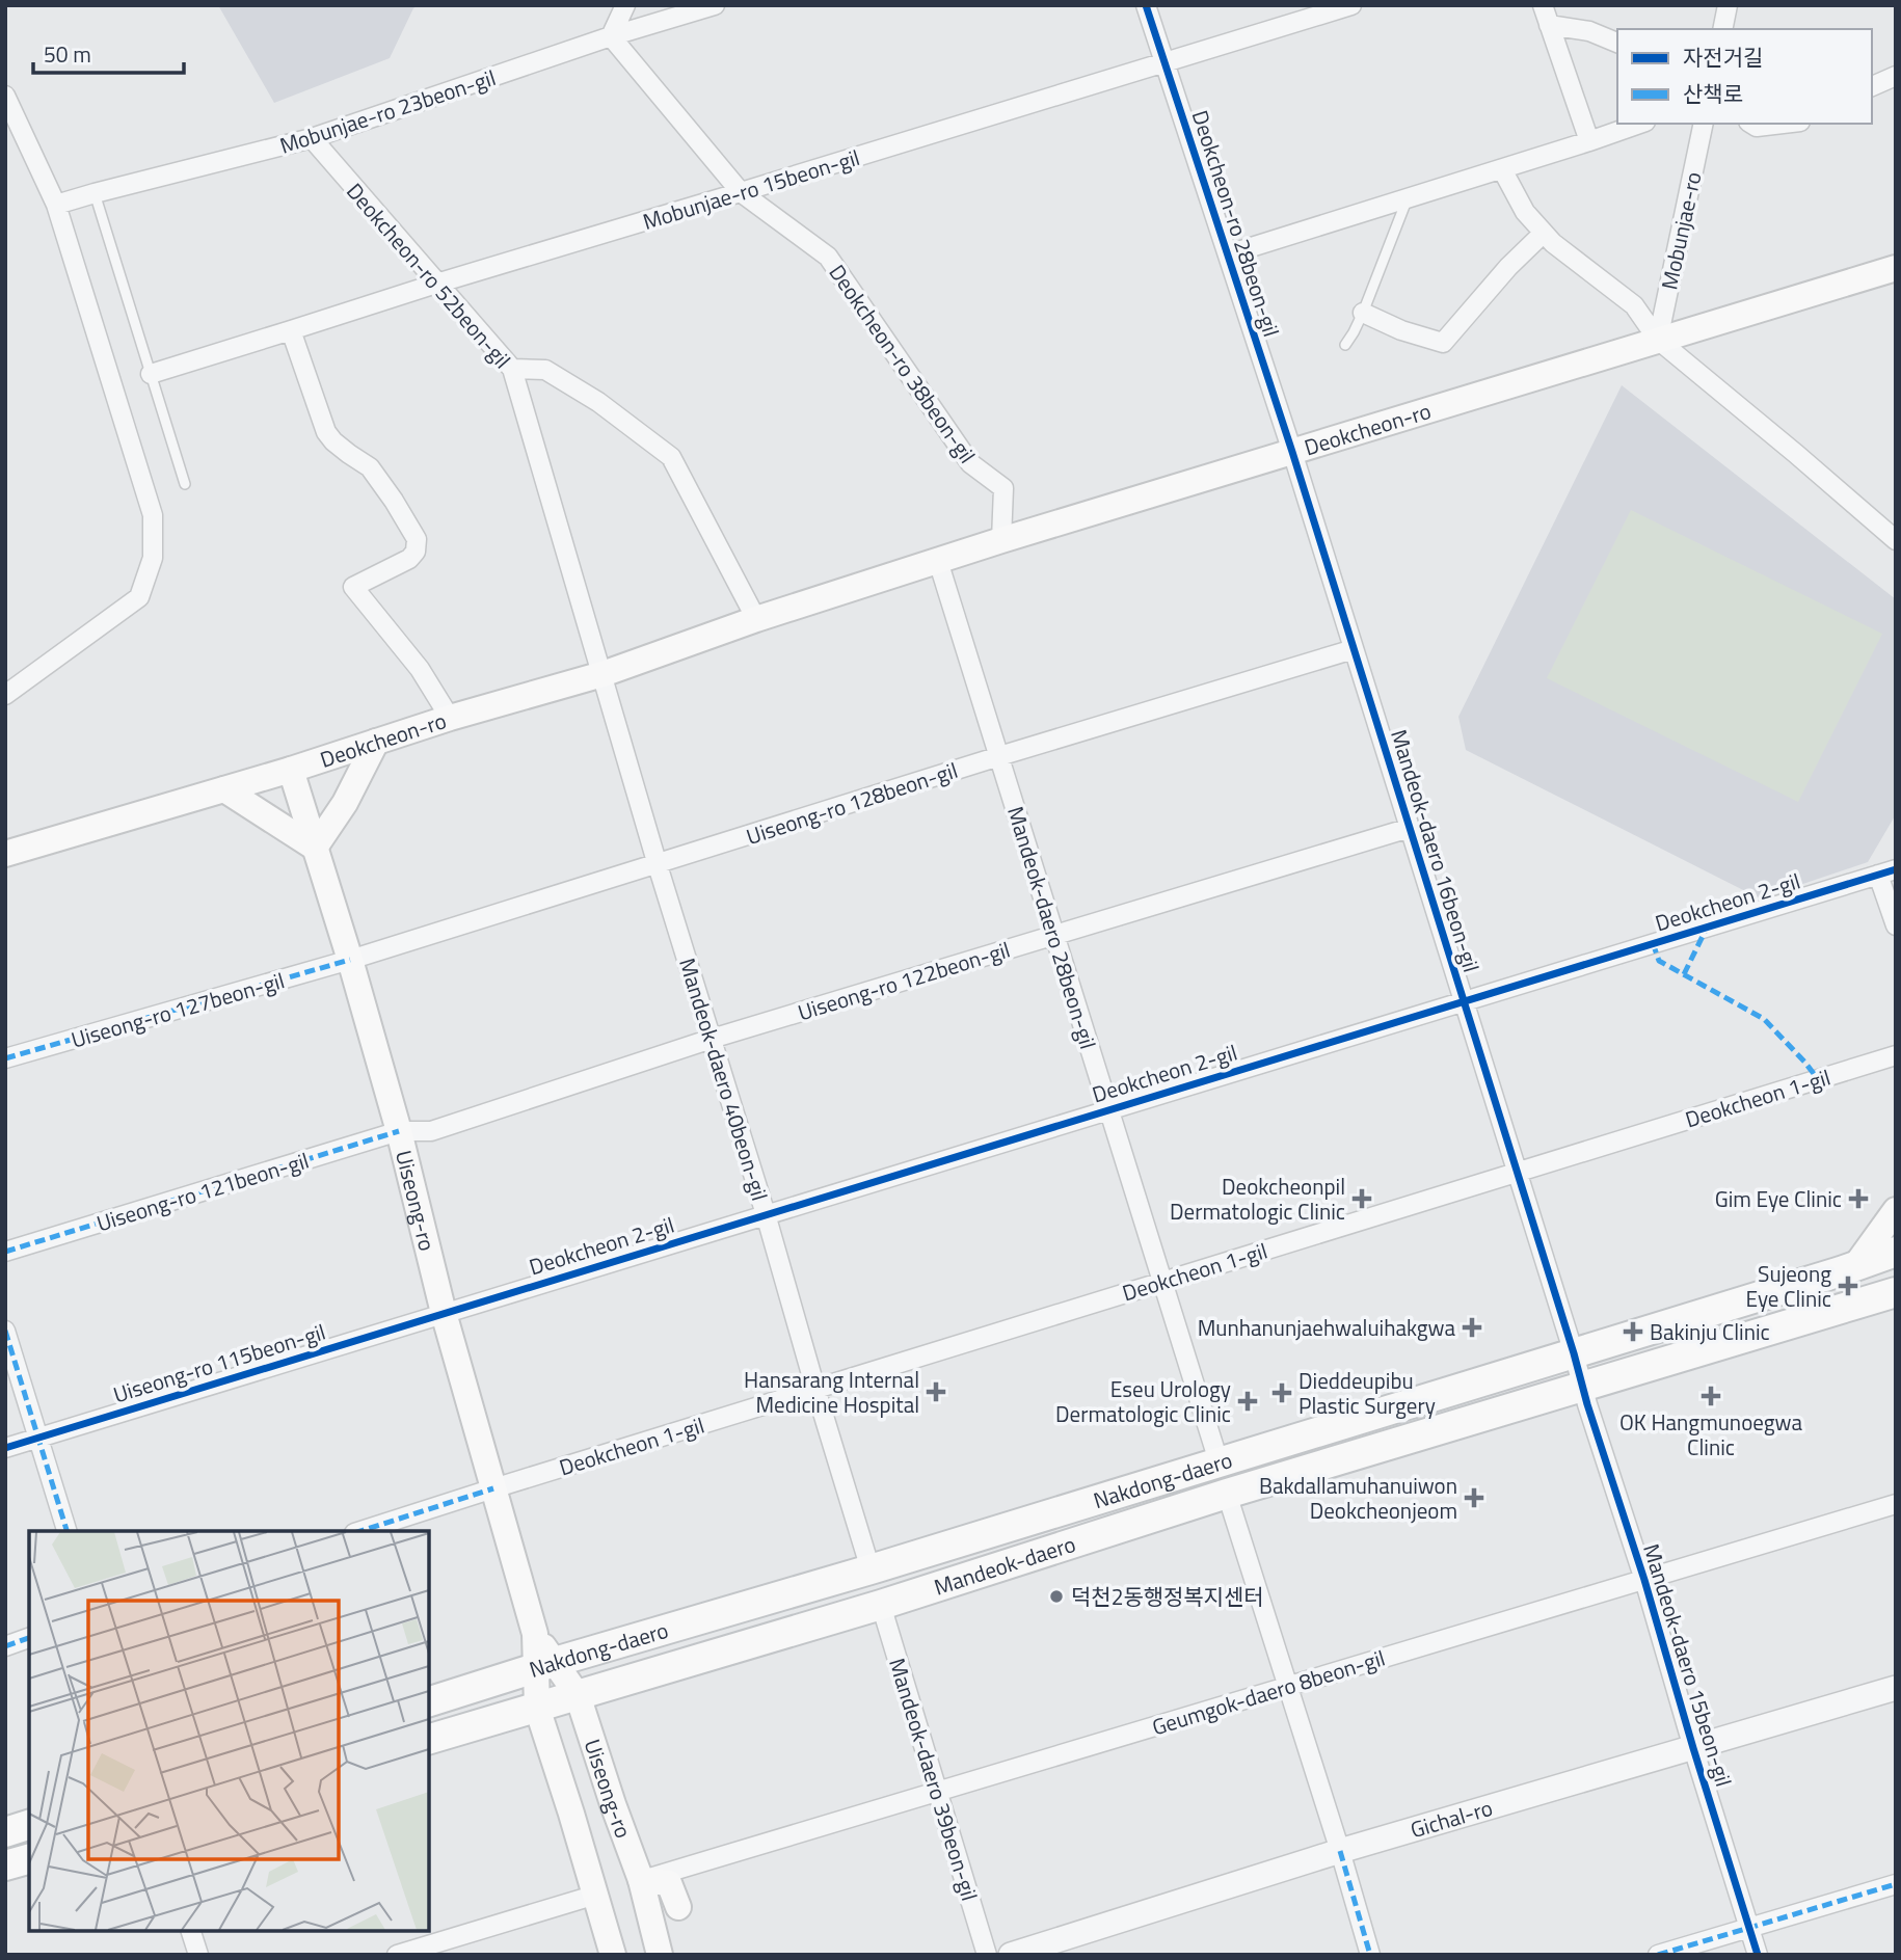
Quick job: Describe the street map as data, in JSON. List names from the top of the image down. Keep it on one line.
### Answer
{"streets":{"main road":["Deokcheon-ro","Uiseong-ro","Nakdong-daero","Mandeok-daero"],"street":["Mobunjae-ro 23beon-gil","Mobunjae-ro 15beon-gil","Deokcheon-ro 28beon-gil","Mobunjae-ro","Deokcheon-ro 52beon-gil","Deokcheon-ro 38beon-gil","Uiseong-ro 128beon-gil","Mandeok-daero 16beon-gil","Deokcheon 2-gil","Mandeok-daero 28beon-gil","Uiseong-ro 122beon-gil","Uiseong-ro 127beon-gil","Mandeok-daero 40beon-gil","Deokcheon 1-gil","Uiseong-ro 121beon-gil","Uiseong-ro 115beon-gil","Mandeok-daero 15beon-gil","Geumgok-daero 8beon-gil","Mandeok-daero 39beon-gil","Gichal-ro"]},"crossings":[["Mobunjae-ro 23beon-gil","Deokcheon-ro 52beon-gil"],["Mobunjae-ro 23beon-gil","Deokcheon-ro 38beon-gil"],["Mobunjae-ro 15beon-gil","Deokcheon-ro 28beon-gil"],["Mobunjae-ro 15beon-gil","Deokcheon-ro 52beon-gil"],["Mobunjae-ro 15beon-gil","Deokcheon-ro 38beon-gil"],["Deokcheon-ro 28beon-gil","Deokcheon-ro"],["Deokcheon-ro 28beon-gil","Mandeok-daero 16beon-gil"],["Mobunjae-ro","Deokcheon-ro"],["Deokcheon-ro 52beon-gil","Deokcheon-ro"],["Deokcheon-ro 52beon-gil","Mandeok-daero 40beon-gil"],["Deokcheon-ro 38beon-gil","Deokcheon-ro"],["Deokcheon-ro","Mandeok-daero 16beon-gil"],["Deokcheon-ro","Mandeok-daero 28beon-gil"],["Deokcheon-ro","Mandeok-daero 40beon-gil"],["Deokcheon-ro","Uiseong-ro"],["Uiseong-ro 128beon-gil","Mandeok-daero 16beon-gil"],["Uiseong-ro 128beon-gil","Mandeok-daero 28beon-gil"],["Uiseong-ro 128beon-gil","Uiseong-ro 127beon-gil"],["Uiseong-ro 128beon-gil","Mandeok-daero 40beon-gil"],["Uiseong-ro 128beon-gil","Uiseong-ro"],["Mandeok-daero 16beon-gil","Deokcheon 2-gil"],["Mandeok-daero 16beon-gil","Uiseong-ro 122beon-gil"],["Mandeok-daero 16beon-gil","Deokcheon 1-gil"],["Mandeok-daero 16beon-gil","Nakdong-daero"],["Mandeok-daero 16beon-gil","Mandeok-daero"],["Mandeok-daero 16beon-gil","Mandeok-daero 15beon-gil"],["Deokcheon 2-gil","Mandeok-daero 28beon-gil"],["Deokcheon 2-gil","Mandeok-daero 40beon-gil"],["Deokcheon 2-gil","Uiseong-ro"],["Deokcheon 2-gil","Uiseong-ro 115beon-gil"],["Mandeok-daero 28beon-gil","Uiseong-ro 122beon-gil"],["Mandeok-daero 28beon-gil","Deokcheon 1-gil"],["Mandeok-daero 28beon-gil","Nakdong-daero"],["Uiseong-ro 122beon-gil","Mandeok-daero 40beon-gil"],["Uiseong-ro 122beon-gil","Uiseong-ro 121beon-gil"],["Uiseong-ro 122beon-gil","Uiseong-ro"],["Uiseong-ro 127beon-gil","Uiseong-ro"],["Mandeok-daero 40beon-gil","Deokcheon 1-gil"],["Mandeok-daero 40beon-gil","Nakdong-daero"],["Deokcheon 1-gil","Uiseong-ro"],["Uiseong-ro 121beon-gil","Uiseong-ro"],["Uiseong-ro","Uiseong-ro 115beon-gil"],["Uiseong-ro","Nakdong-daero"],["Uiseong-ro","Mandeok-daero"],["Uiseong-ro","Geumgok-daero 8beon-gil"],["Mandeok-daero","Mandeok-daero 15beon-gil"],["Mandeok-daero","Mandeok-daero 39beon-gil"],["Mandeok-daero 15beon-gil","Geumgok-daero 8beon-gil"],["Mandeok-daero 15beon-gil","Gichal-ro"],["Geumgok-daero 8beon-gil","Mandeok-daero 39beon-gil"]],"places":{"health":["Deokcheonpil Dermatologic Clinic","Gim Eye Clinic","Sujeong Eye Clinic","Munhanunjaehwaluihakgwa","Bakinju Clinic","Hansarang Internal Medicine Hospital","Dieddeupibu Plastic Surgery","OK Hangmunoegwa Clinic","Eseu Urology Dermatologic Clinic","Bakdallamuhanuiwon Deokcheonjeom"],"other":["덕천2동행정복지센터"]},"legend":["자전거길","산책로"],"scale_bar":"50 m"}
